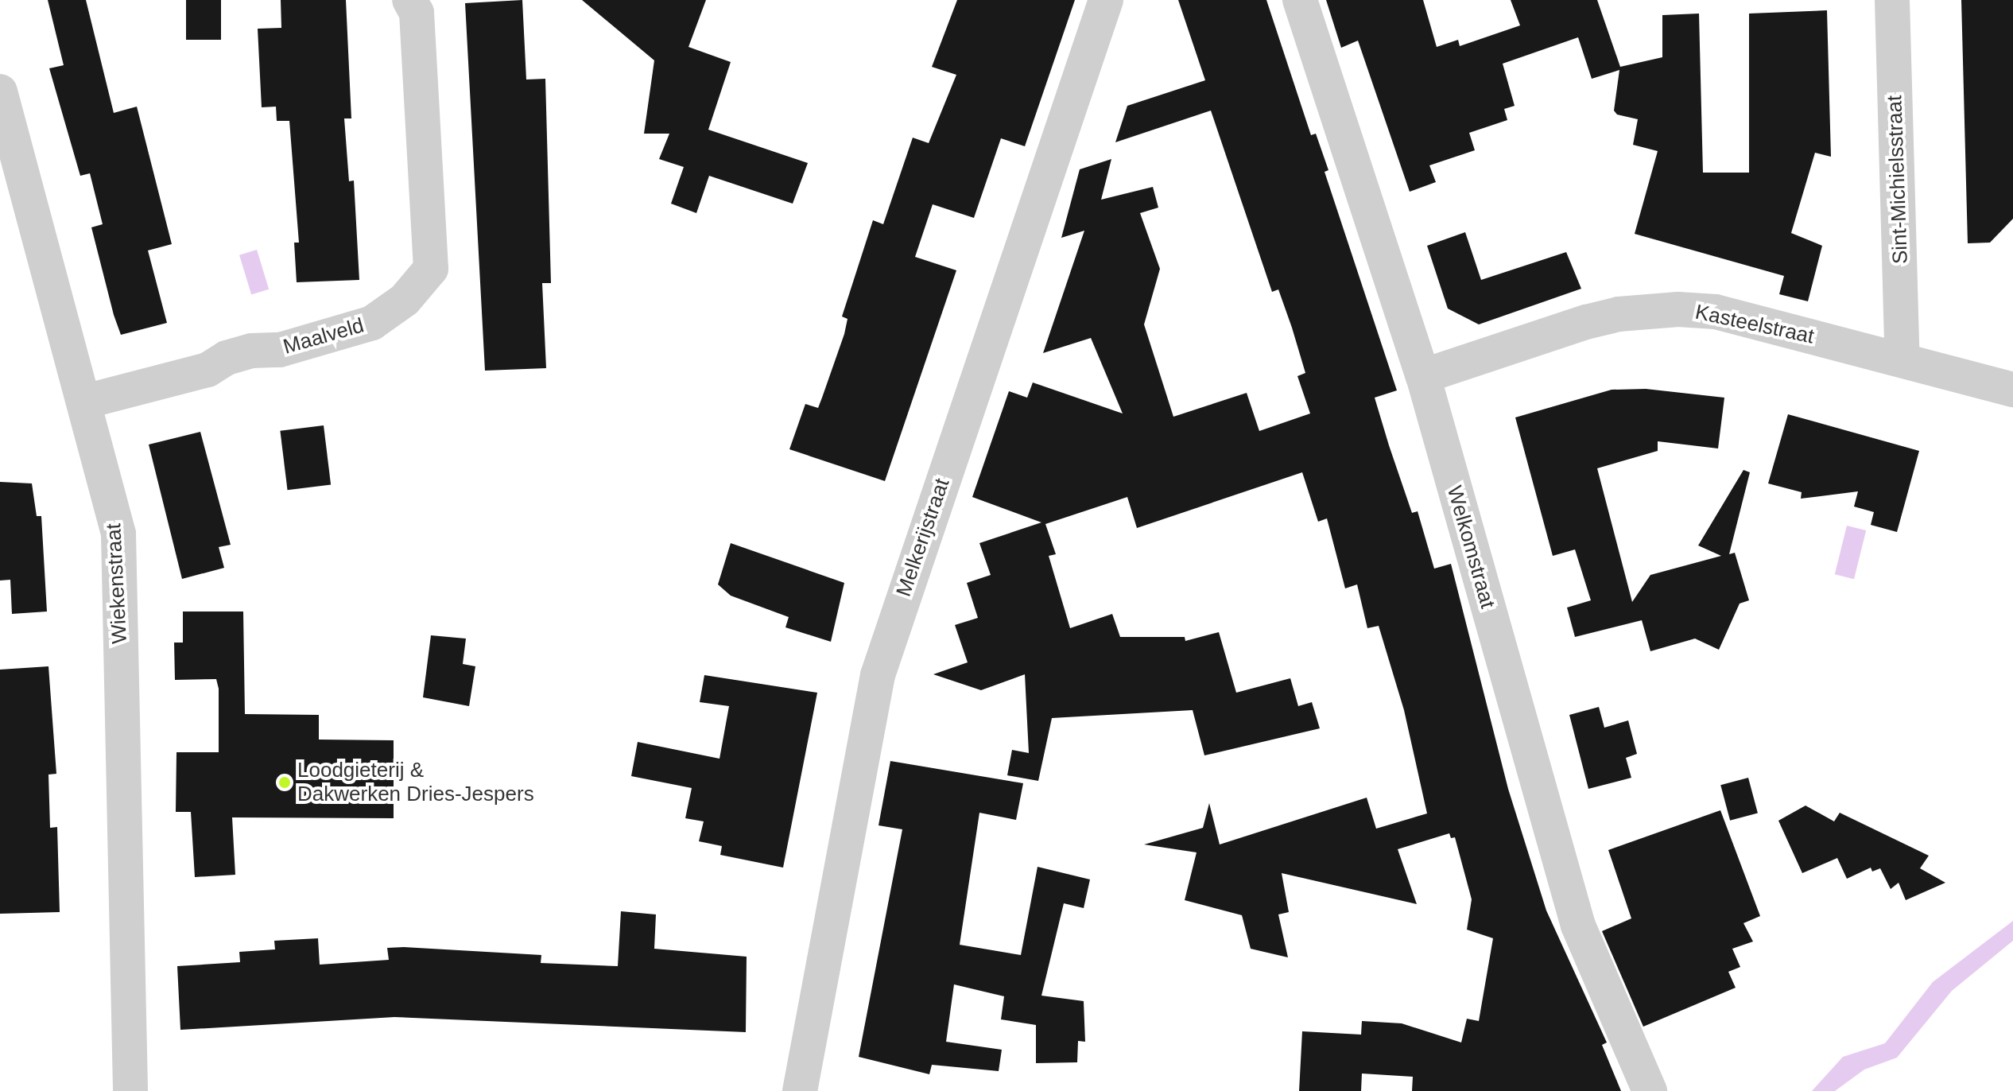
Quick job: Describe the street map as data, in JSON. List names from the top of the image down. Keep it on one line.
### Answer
{"streets":{"street":["Sint-Michielsstraat","Kasteelstraat","Maalveld","Melkerijstraat","Welkomstraat","Wiekenstraat"]},"crossings":[["Sint-Michielsstraat","Kasteelstraat"],["Kasteelstraat","Welkomstraat"],["Maalveld","Wiekenstraat"]],"places":["Loodgieterij & Dakwerken Dries-Jespers"]}
